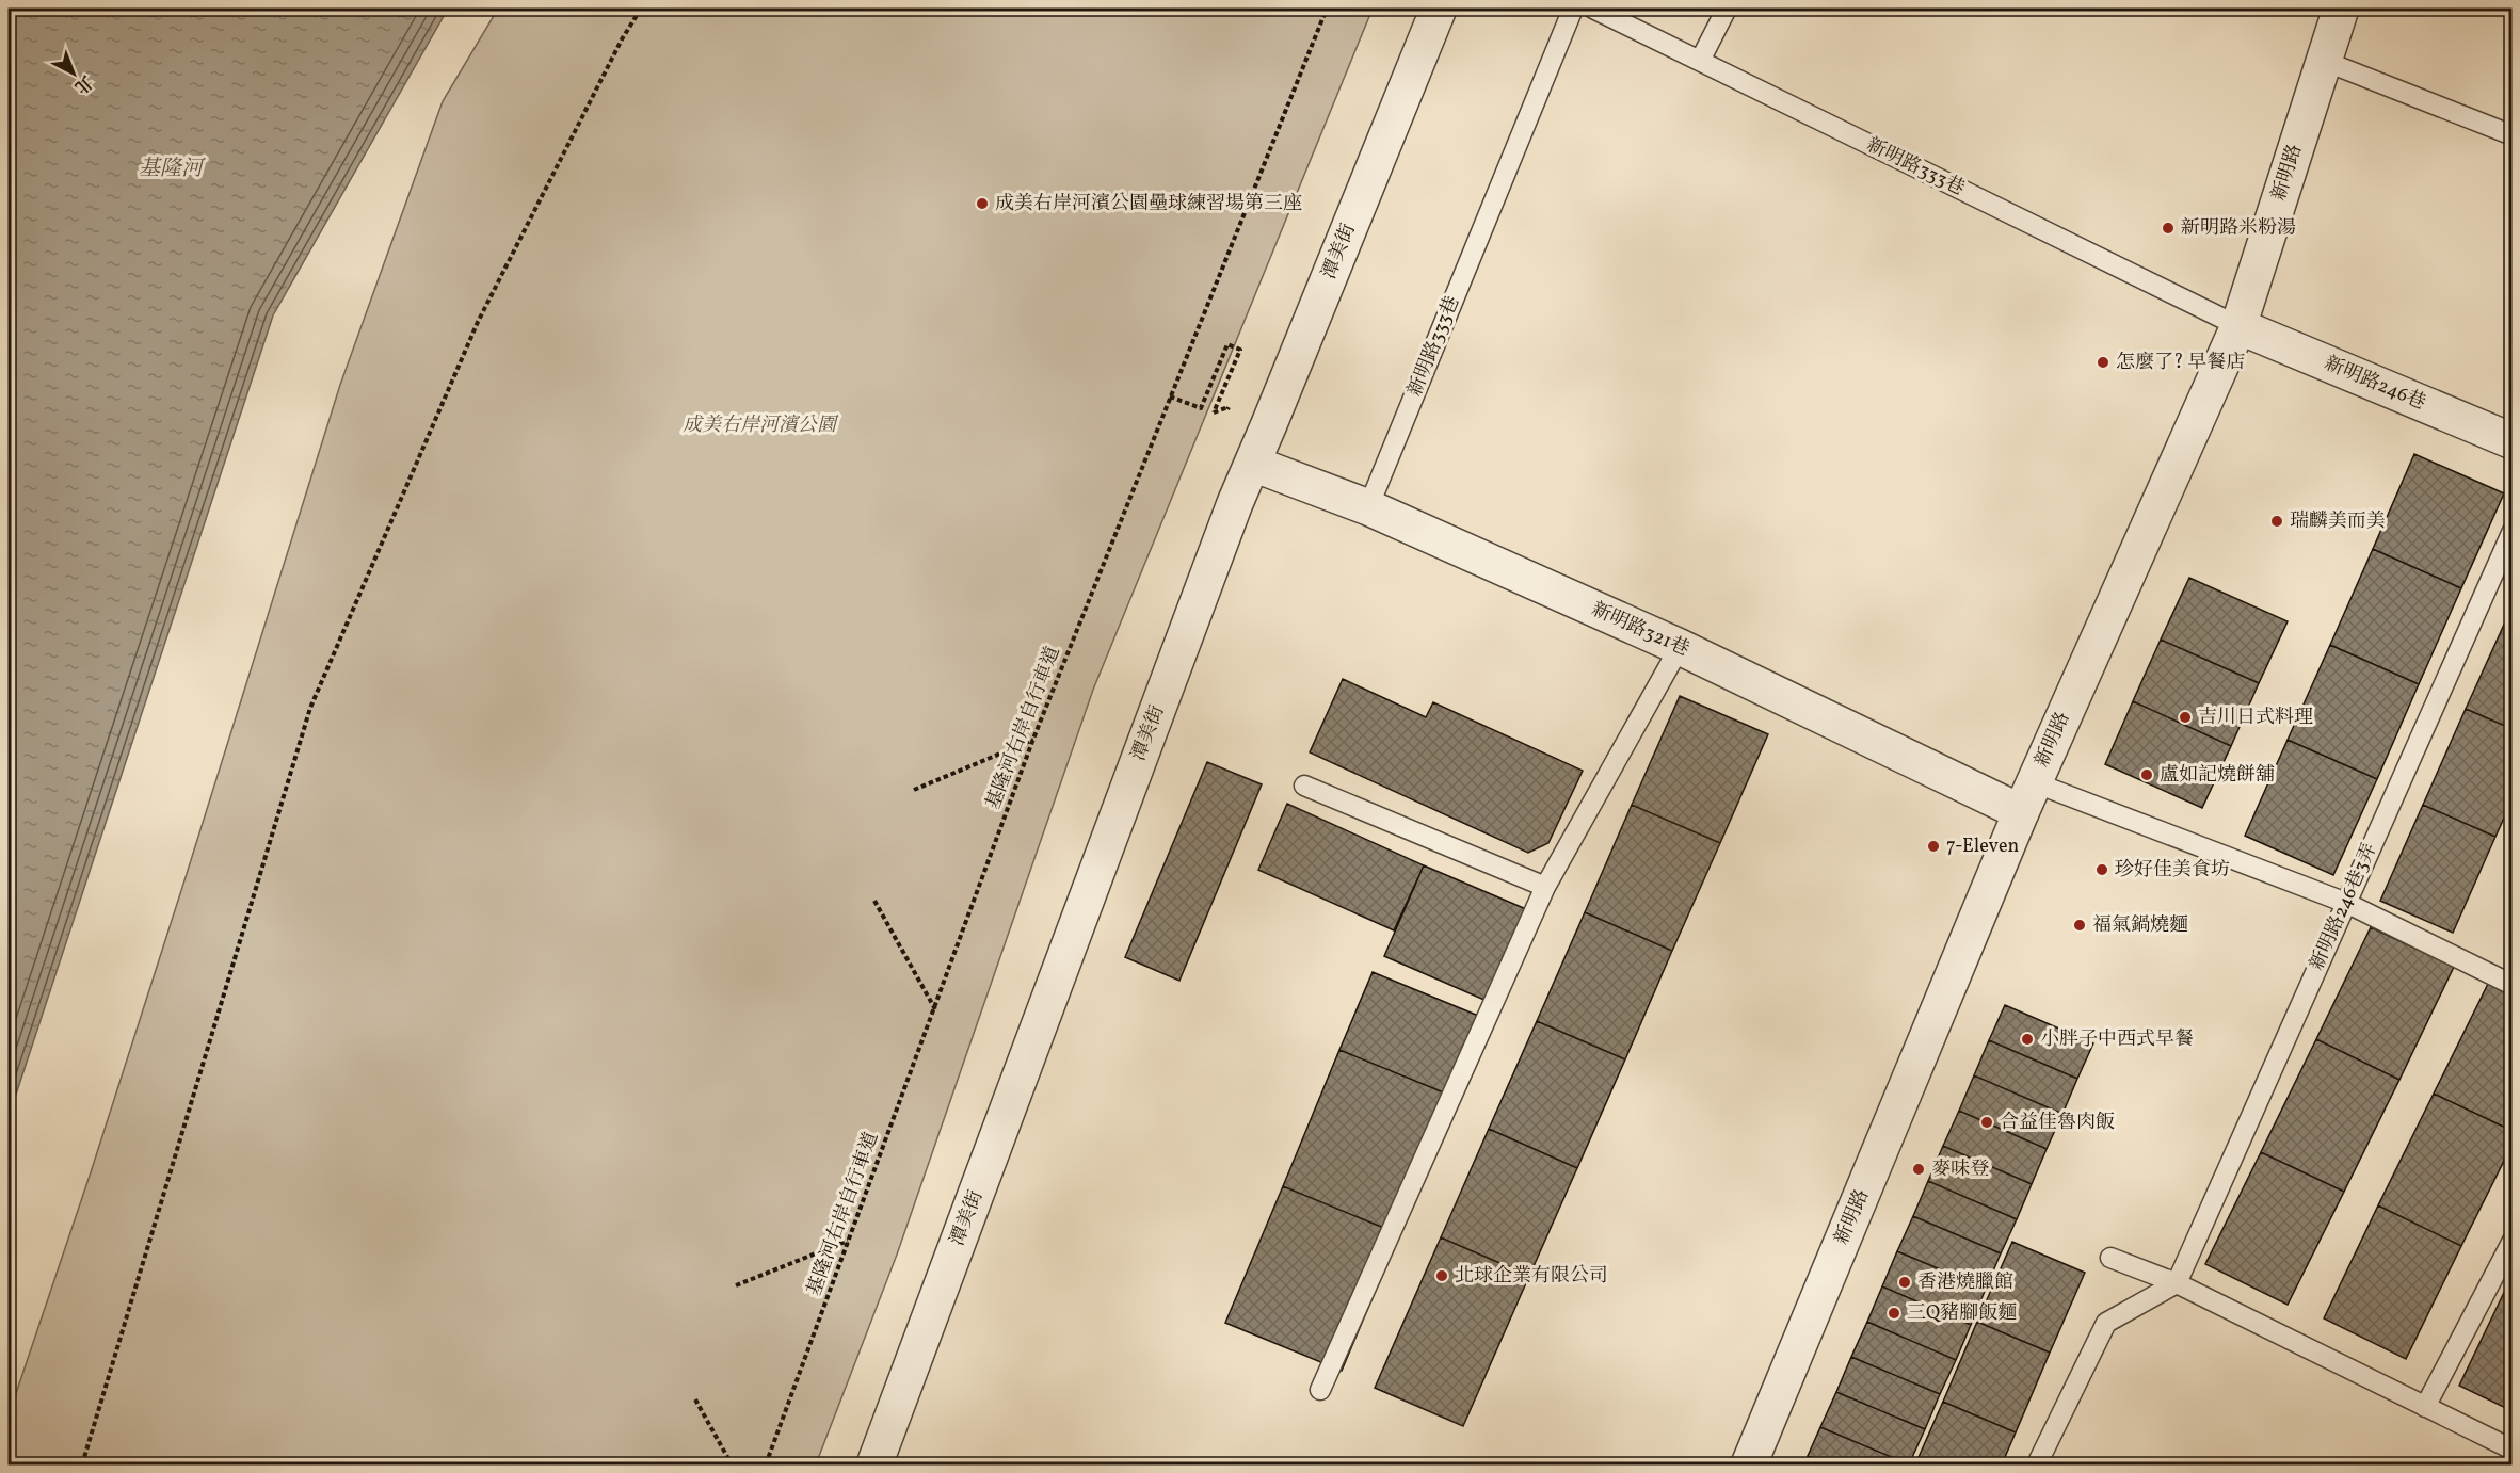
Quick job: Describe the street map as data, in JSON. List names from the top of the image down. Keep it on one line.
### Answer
{"streets":{"street":["新明路","潭美街","新明路246巷","新明路321巷"],"lane":["新明路333巷","新明路246巷3弄"],"path":["基隆河右岸自行車道"]},"crossings":[["新明路333巷","新明路"],["新明路333巷","新明路246巷"],["新明路333巷","新明路321巷"],["新明路","新明路246巷"],["新明路","新明路321巷"],["潭美街","新明路321巷"]],"water":["基隆河"],"parks":["成美右岸河濱公園"],"places":["成美右岸河濱公園壘球練習場第三座","新明路米粉湯","怎麼了? 早餐店","瑞麟美而美","吉川日式料理","盧如記燒餅舖","7-Eleven","珍好佳美食坊","福氣鍋燒麵","小胖子中西式早餐","合益佳魯肉飯","麥味登","北球企業有限公司","香港燒臘館","三Q豬腳飯麵"],"north":"bottom right"}
